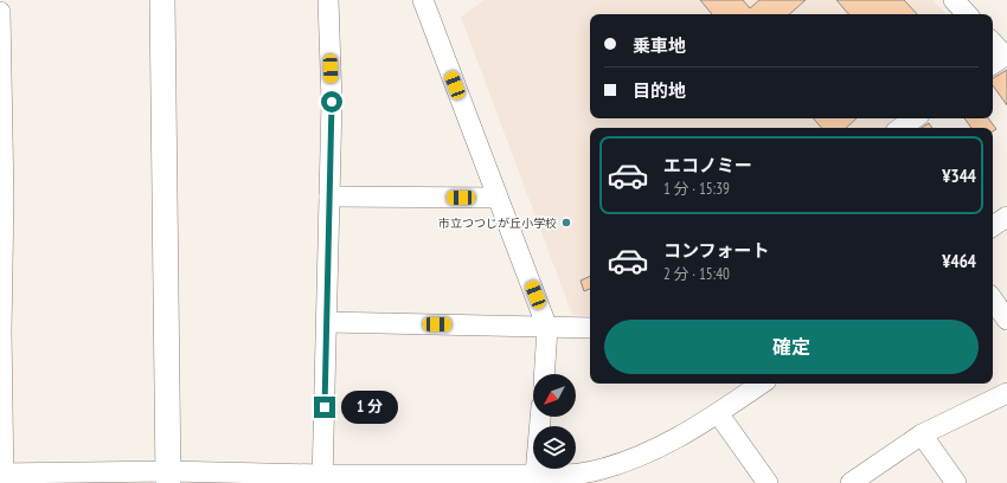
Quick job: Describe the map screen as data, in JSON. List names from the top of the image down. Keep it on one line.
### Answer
{"places":["市立つつじが丘小学校"],"north":"bottom left","page":{"banner":["乗車地","目的地"],"list":[{"name":"エコノミー","note":"1 分 · 15:39","value":"¥344"},{"name":"コンフォート","note":"2 分 · 15:40","value":"¥464"}],"buttons":"確定","bubble":"1 分"}}
